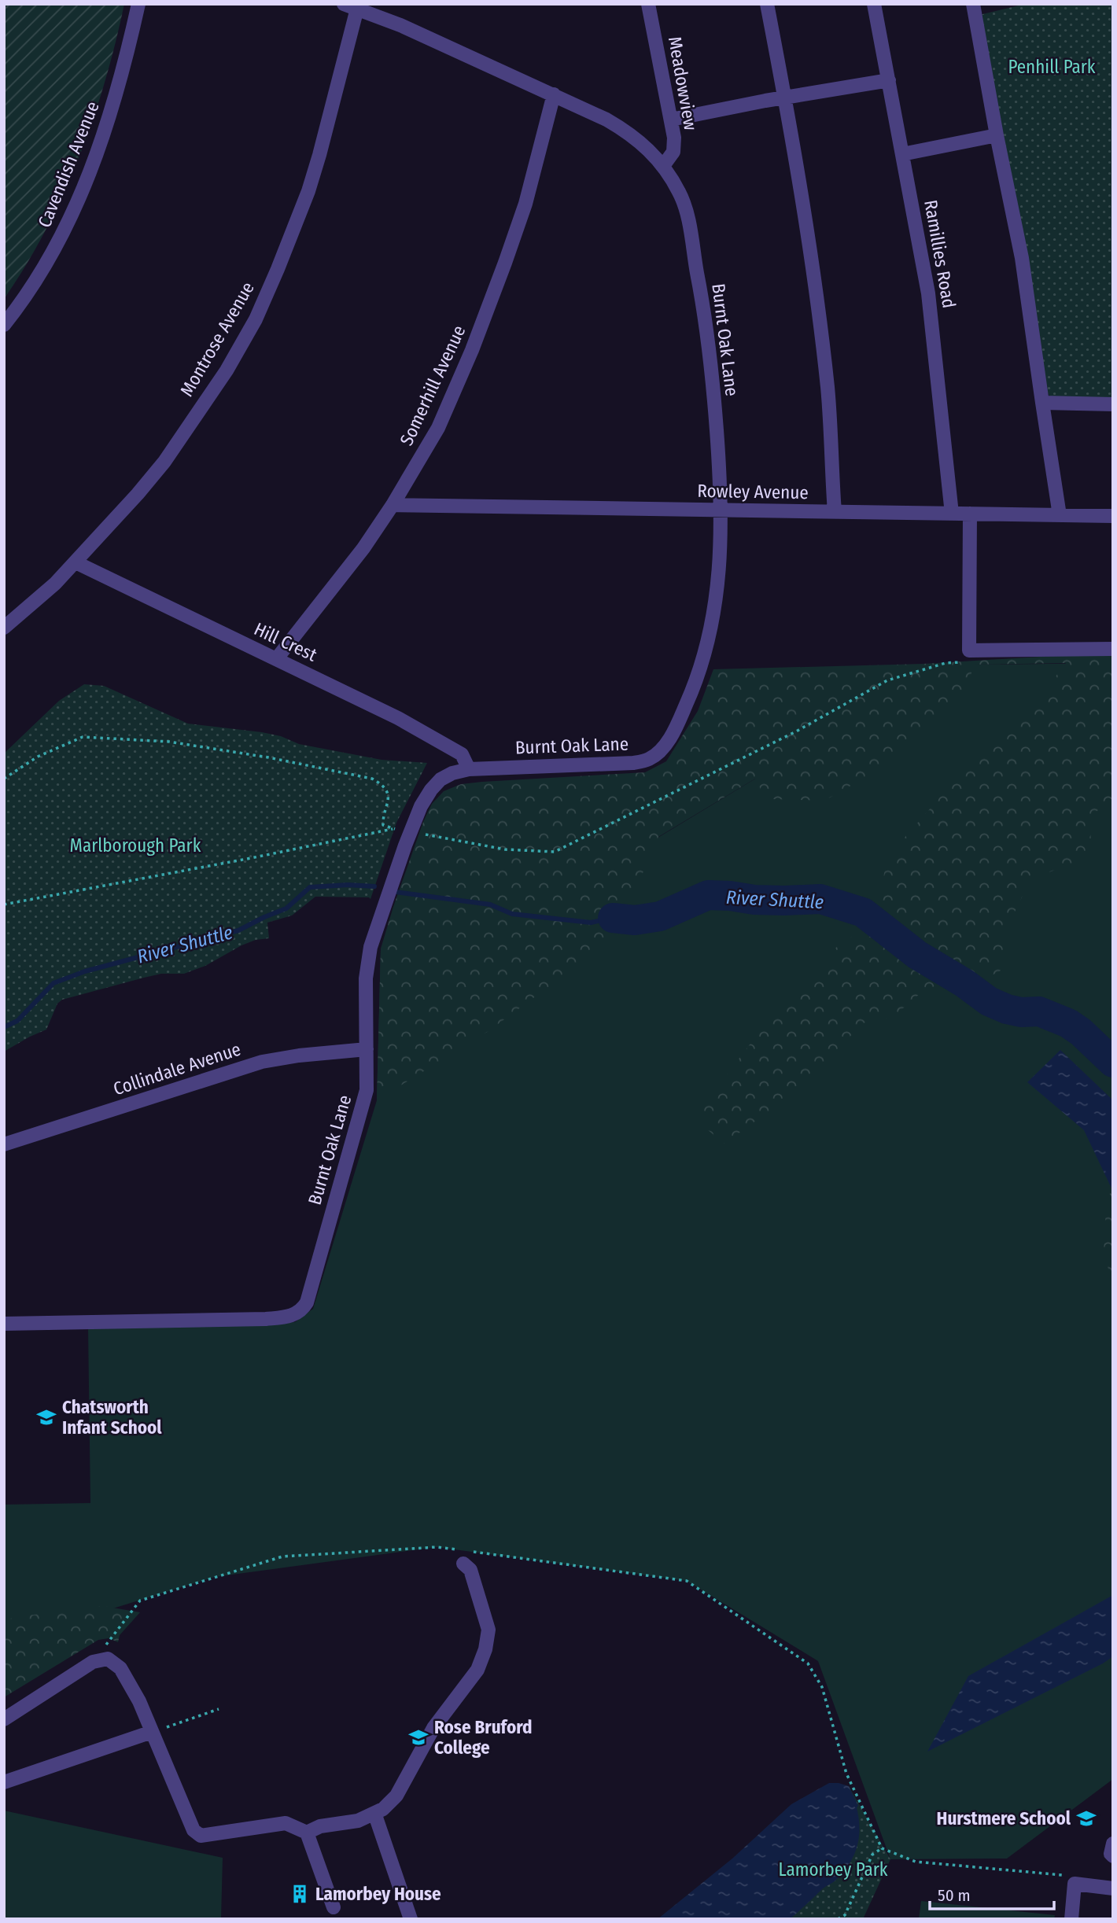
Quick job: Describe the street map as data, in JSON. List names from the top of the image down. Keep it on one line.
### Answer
{"streets":{"street":["Meadowview","Cavendish Avenue","Ramillies Road","Montrose Avenue","Burnt Oak Lane","Somerhill Avenue","Rowley Avenue","Hill Crest","Collindale Avenue"]},"crossings":[["Meadowview","Burnt Oak Lane"],["Ramillies Road","Rowley Avenue"],["Montrose Avenue","Burnt Oak Lane"],["Montrose Avenue","Hill Crest"],["Burnt Oak Lane","Somerhill Avenue"],["Burnt Oak Lane","Rowley Avenue"],["Burnt Oak Lane","Hill Crest"],["Burnt Oak Lane","Collindale Avenue"],["Somerhill Avenue","Rowley Avenue"],["Somerhill Avenue","Hill Crest"]],"water":["River Shuttle"],"parks":["Penhill Park","Marlborough Park","Lamorbey Park"],"places":{"school or university":["Chatsworth Infant School","Rose Bruford College","Hurstmere School"],"building":["Lamorbey House"]},"scale_bar":"50 m"}
